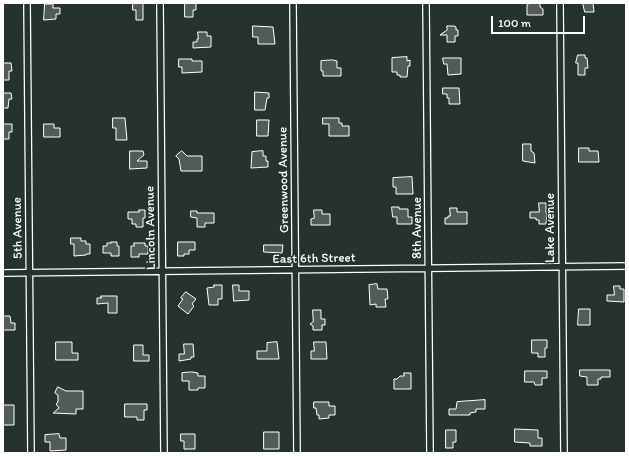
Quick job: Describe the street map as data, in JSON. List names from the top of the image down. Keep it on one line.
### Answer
{"streets":{"street":["Greenwood Avenue","5th Avenue","Lincoln Avenue","8th Avenue","Lake Avenue","East 6th Street"]},"crossings":[["Greenwood Avenue","East 6th Street"],["5th Avenue","East 6th Street"],["Lincoln Avenue","East 6th Street"],["8th Avenue","East 6th Street"],["Lake Avenue","East 6th Street"]],"scale_bar":"100 m"}
